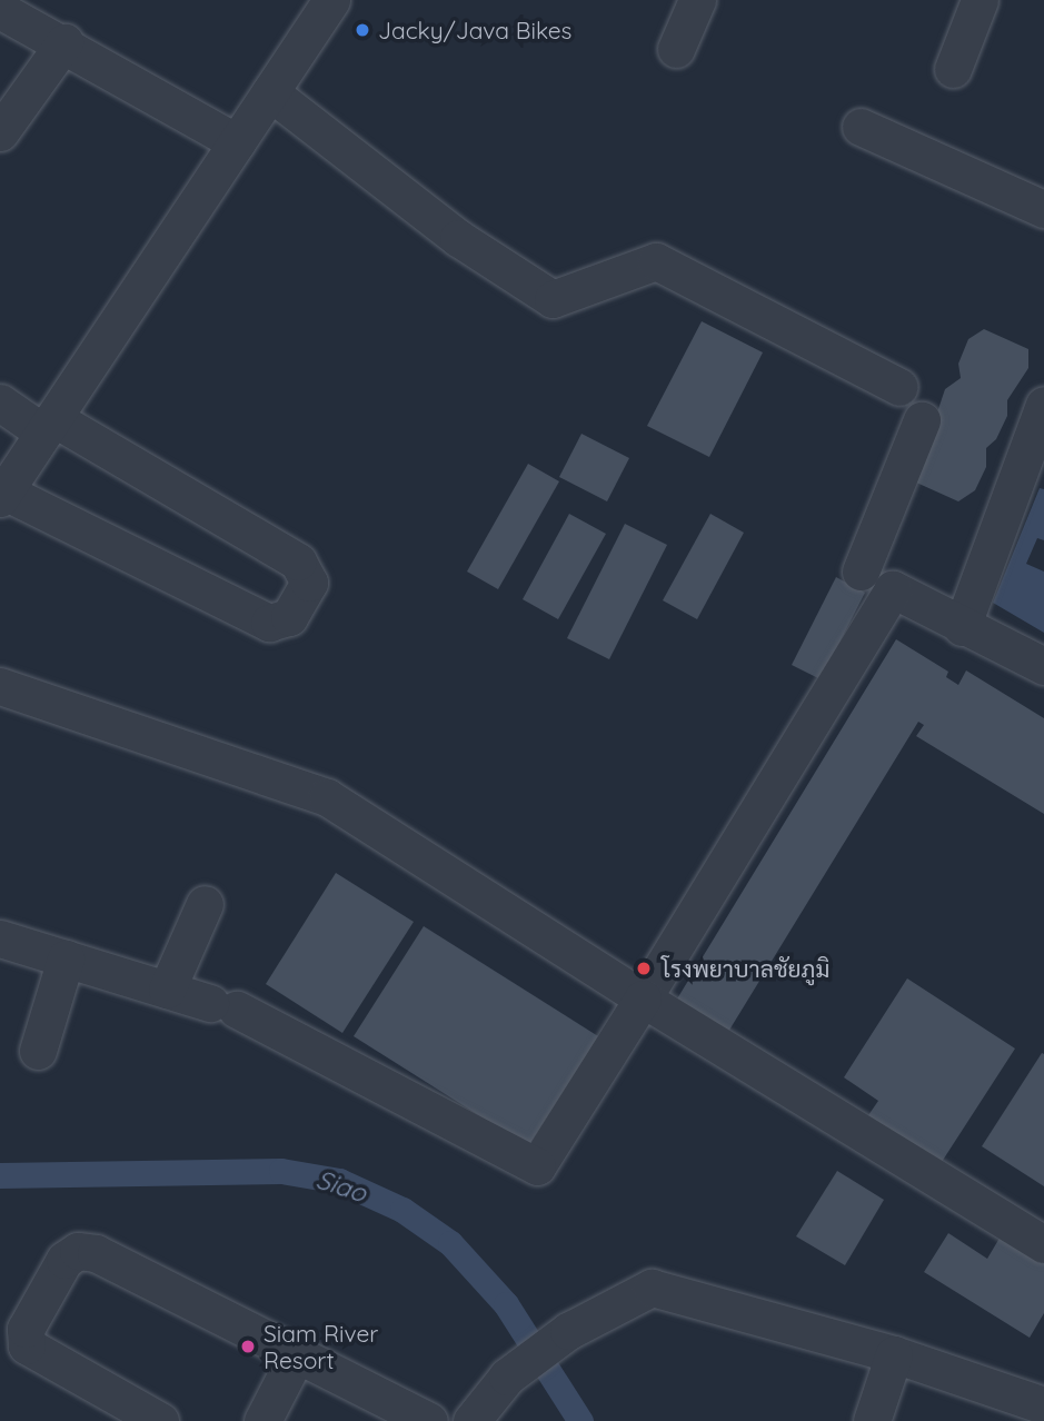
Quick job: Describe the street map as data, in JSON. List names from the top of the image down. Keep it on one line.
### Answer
{"water":["Siao"],"places":["Jacky/Java Bikes","โรงพยาบาลชัยภูมิ","Siam River Resort"]}
